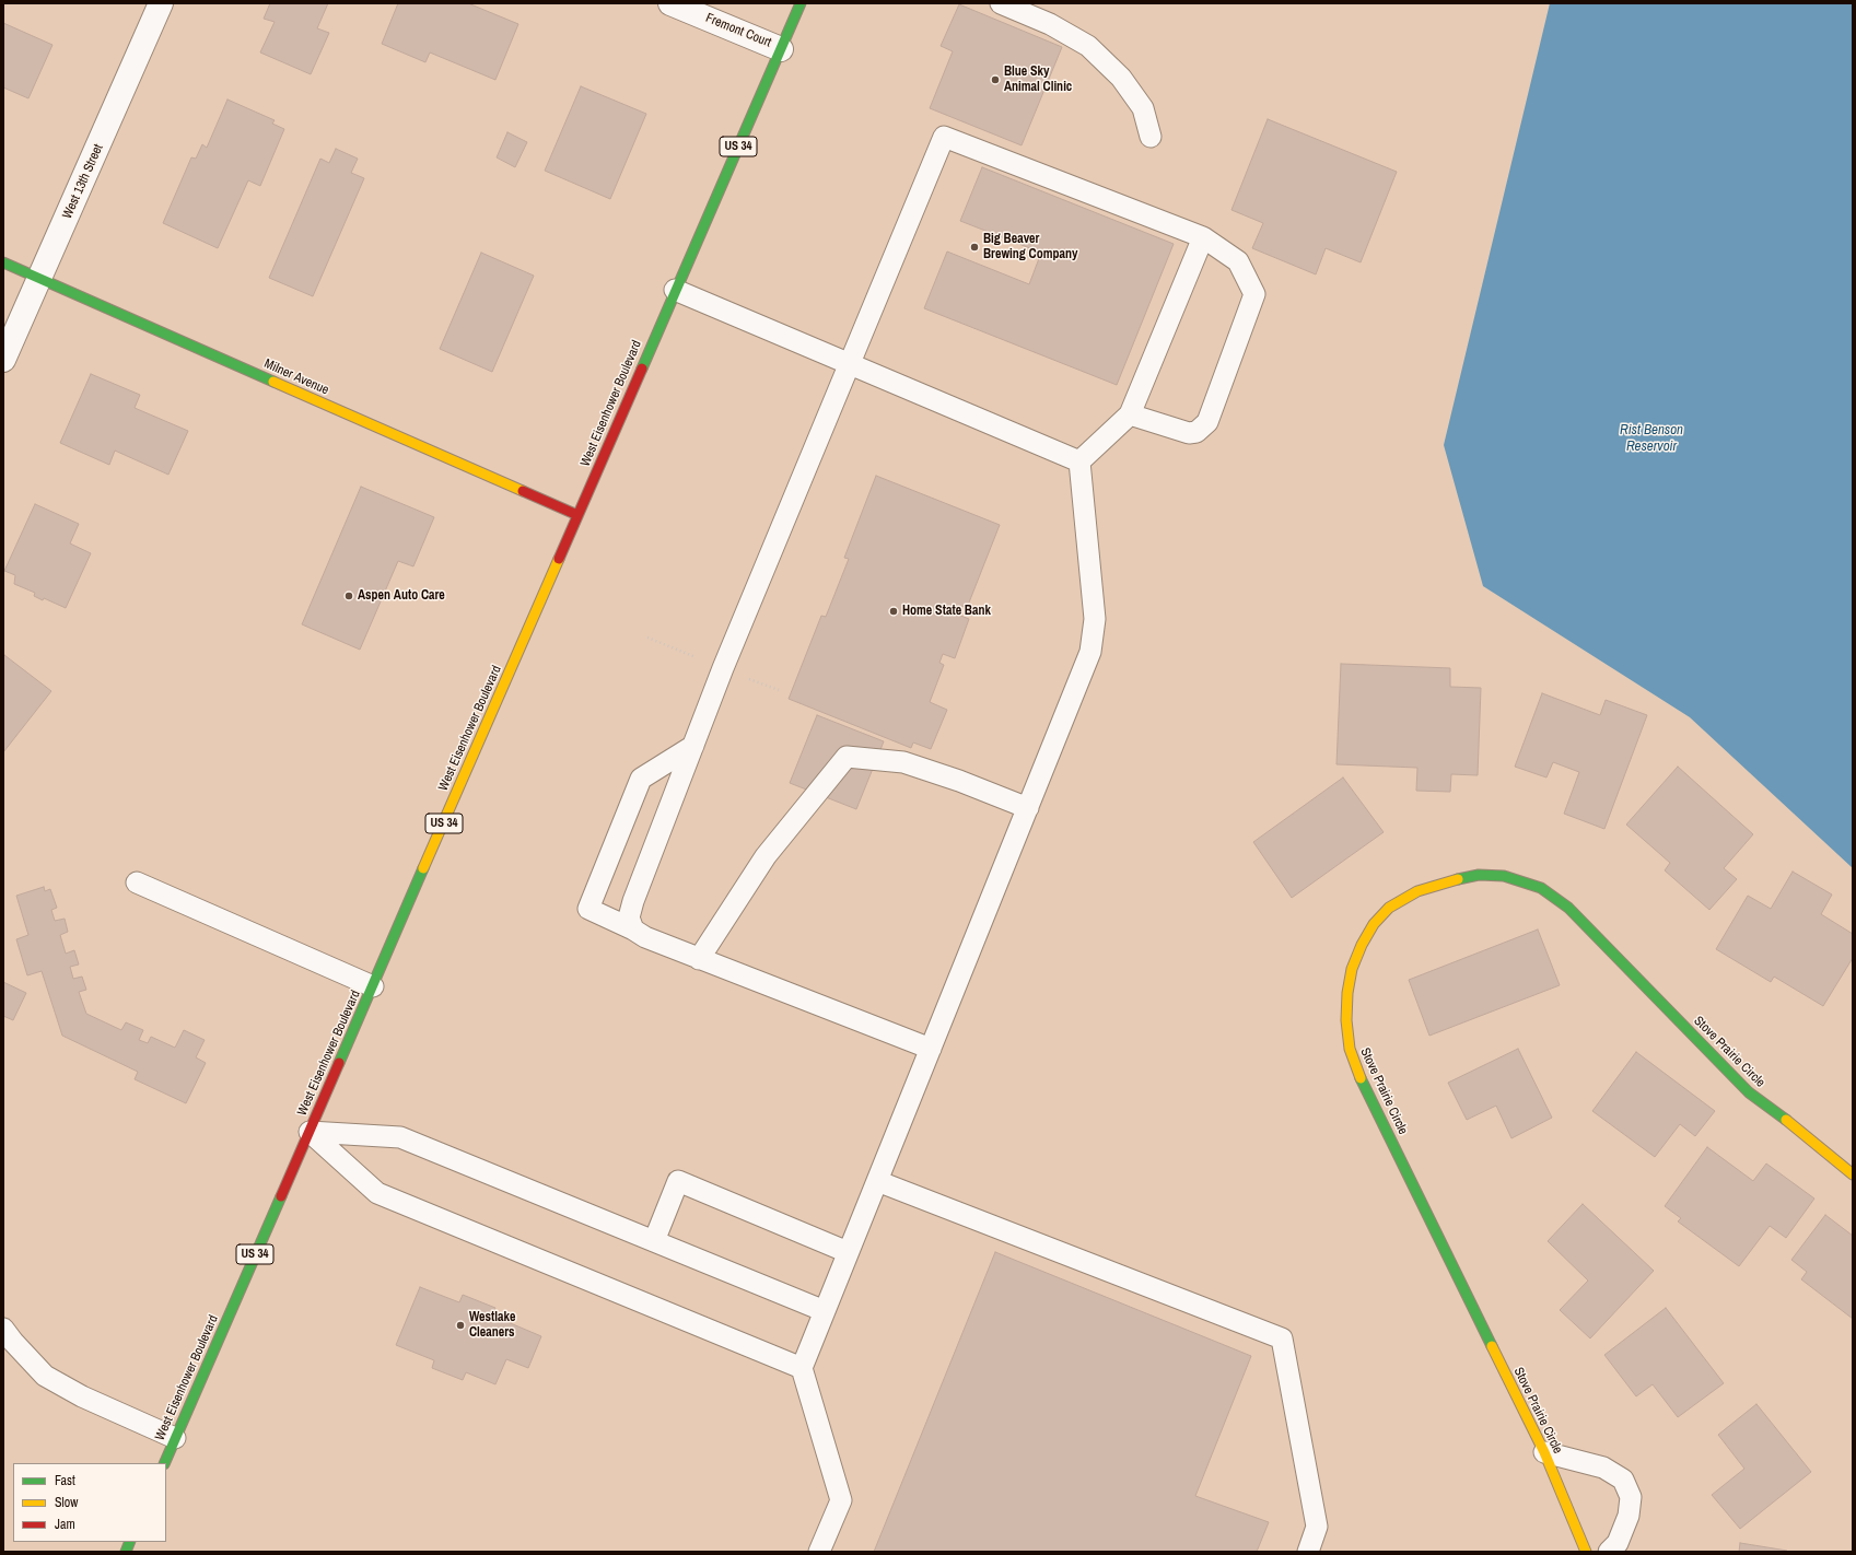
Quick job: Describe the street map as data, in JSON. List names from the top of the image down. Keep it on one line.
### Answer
{"streets":{"main road":["US 34","Milner Avenue","West Eisenhower Boulevard","Stove Prairie Circle"],"street":["Fremont Court","West 13th Street"]},"crossings":[["Fremont Court","West Eisenhower Boulevard"],["West 13th Street","Milner Avenue"],["Milner Avenue","West Eisenhower Boulevard"]],"water":["Rist Benson Reservoir"],"places":["Blue Sky Animal Clinic","Big Beaver Brewing Company","Aspen Auto Care","Home State Bank","Westlake Cleaners"],"legend":["Fast","Slow","Jam"]}
